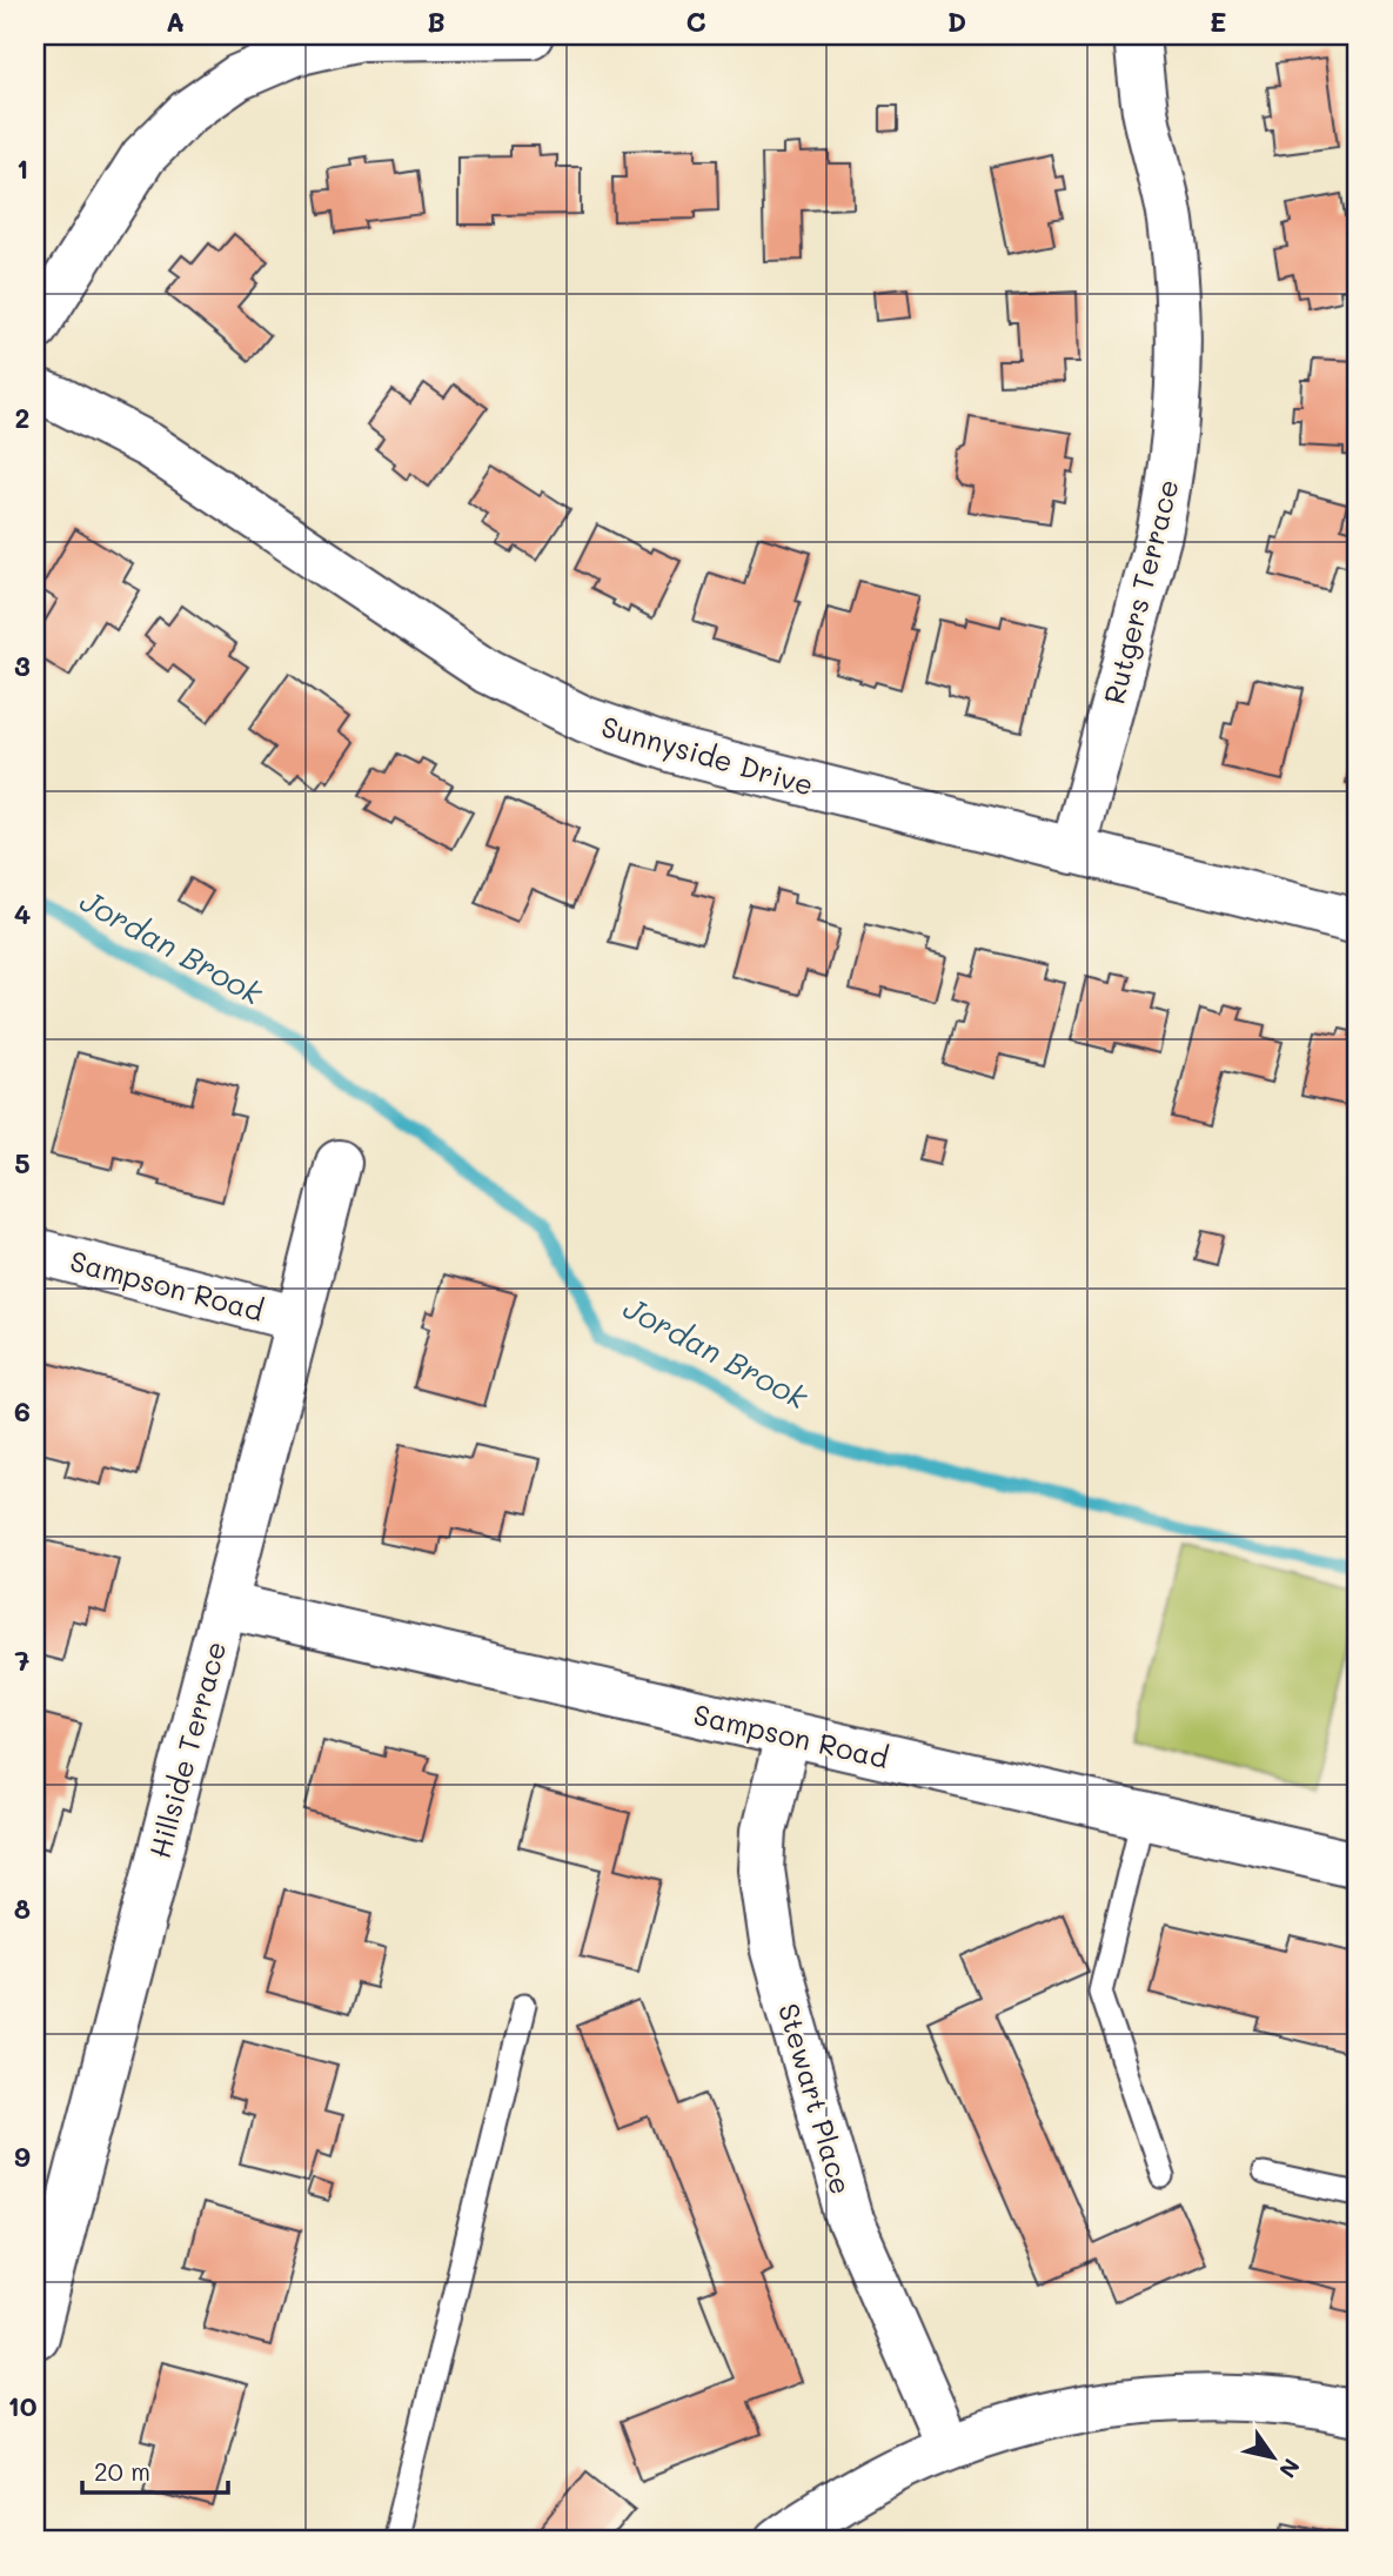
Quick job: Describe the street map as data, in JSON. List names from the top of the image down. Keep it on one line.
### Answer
{"streets":{"street":["Rutgers Terrace","Sunnyside Drive","Sampson Road","Hillside Terrace","Stewart Place"]},"crossings":[["Rutgers Terrace","Sunnyside Drive"],["Sampson Road","Hillside Terrace"],["Sampson Road","Stewart Place"]],"water":["Jordan Brook"],"scale_bar":"20 m","north":"bottom right","grid":{"columns":["A","B","C","D","E"],"rows":["1","2","3","4","5","6","7","8","9","10"]}}
